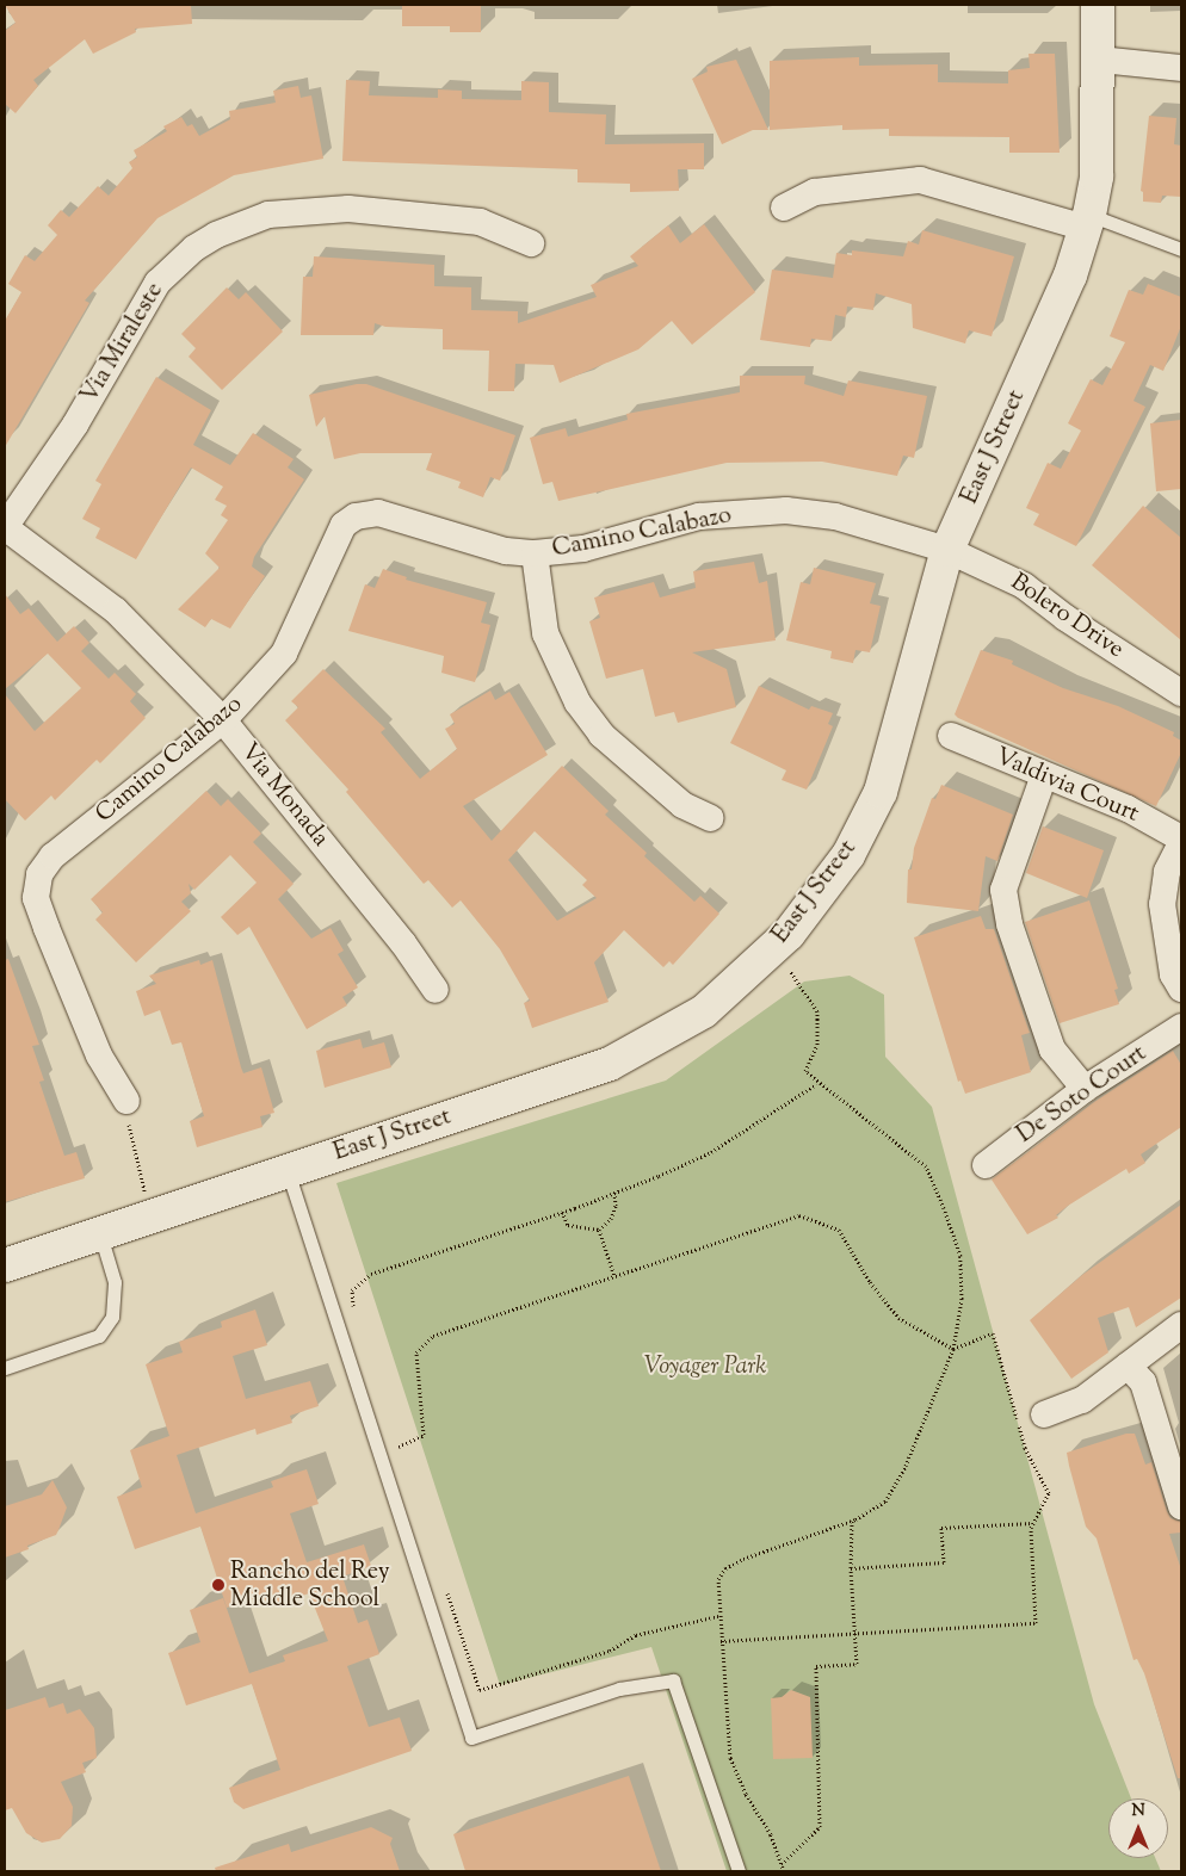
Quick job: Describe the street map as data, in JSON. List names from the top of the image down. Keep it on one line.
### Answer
{"streets":{"street":["Via Miraleste","East J Street","Camino Calabazo","Bolero Drive","Valdivia Court","Via Monada","De Soto Court"]},"crossings":[["Via Miraleste","Via Monada"],["East J Street","Camino Calabazo"],["East J Street","Bolero Drive"],["Camino Calabazo","Bolero Drive"],["Camino Calabazo","Via Monada"]],"parks":["Voyager Park"],"places":["Rancho del Rey Middle School"],"north":"top"}
